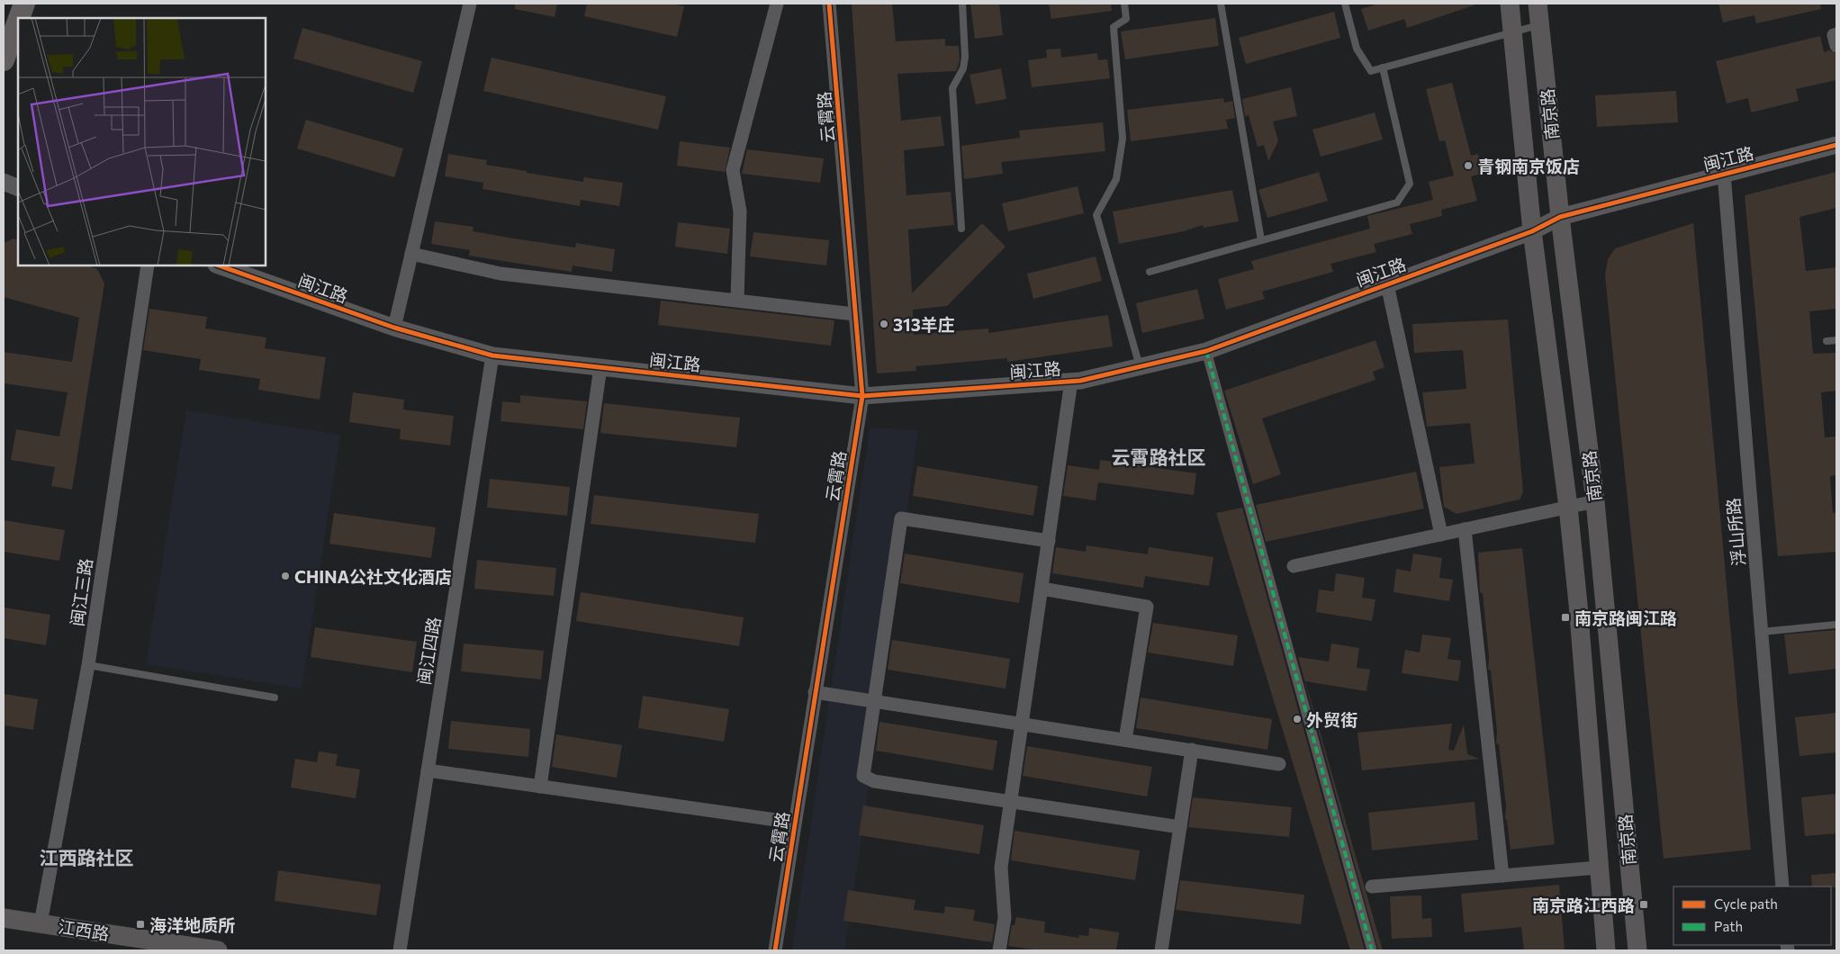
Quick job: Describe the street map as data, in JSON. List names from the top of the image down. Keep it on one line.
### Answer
{"streets":{"main road":["南京路","江西路"],"street":["云霄路","闽江路","浮山所路","闽江三路","闽江四路"]},"crossings":[["南京路","闽江路"],["云霄路","闽江路"],["闽江路","浮山所路"],["闽江路","闽江四路"],["闽江三路","江西路"]],"districts":["云霄路社区","江西路社区"],"places":{"other":["青钢南京饭店","313羊庄","CHINA公社文化酒店","外贸街"],"transit":["南京路闽江路","南京路江西路","海洋地质所"]},"legend":["Cycle path","Path"]}
